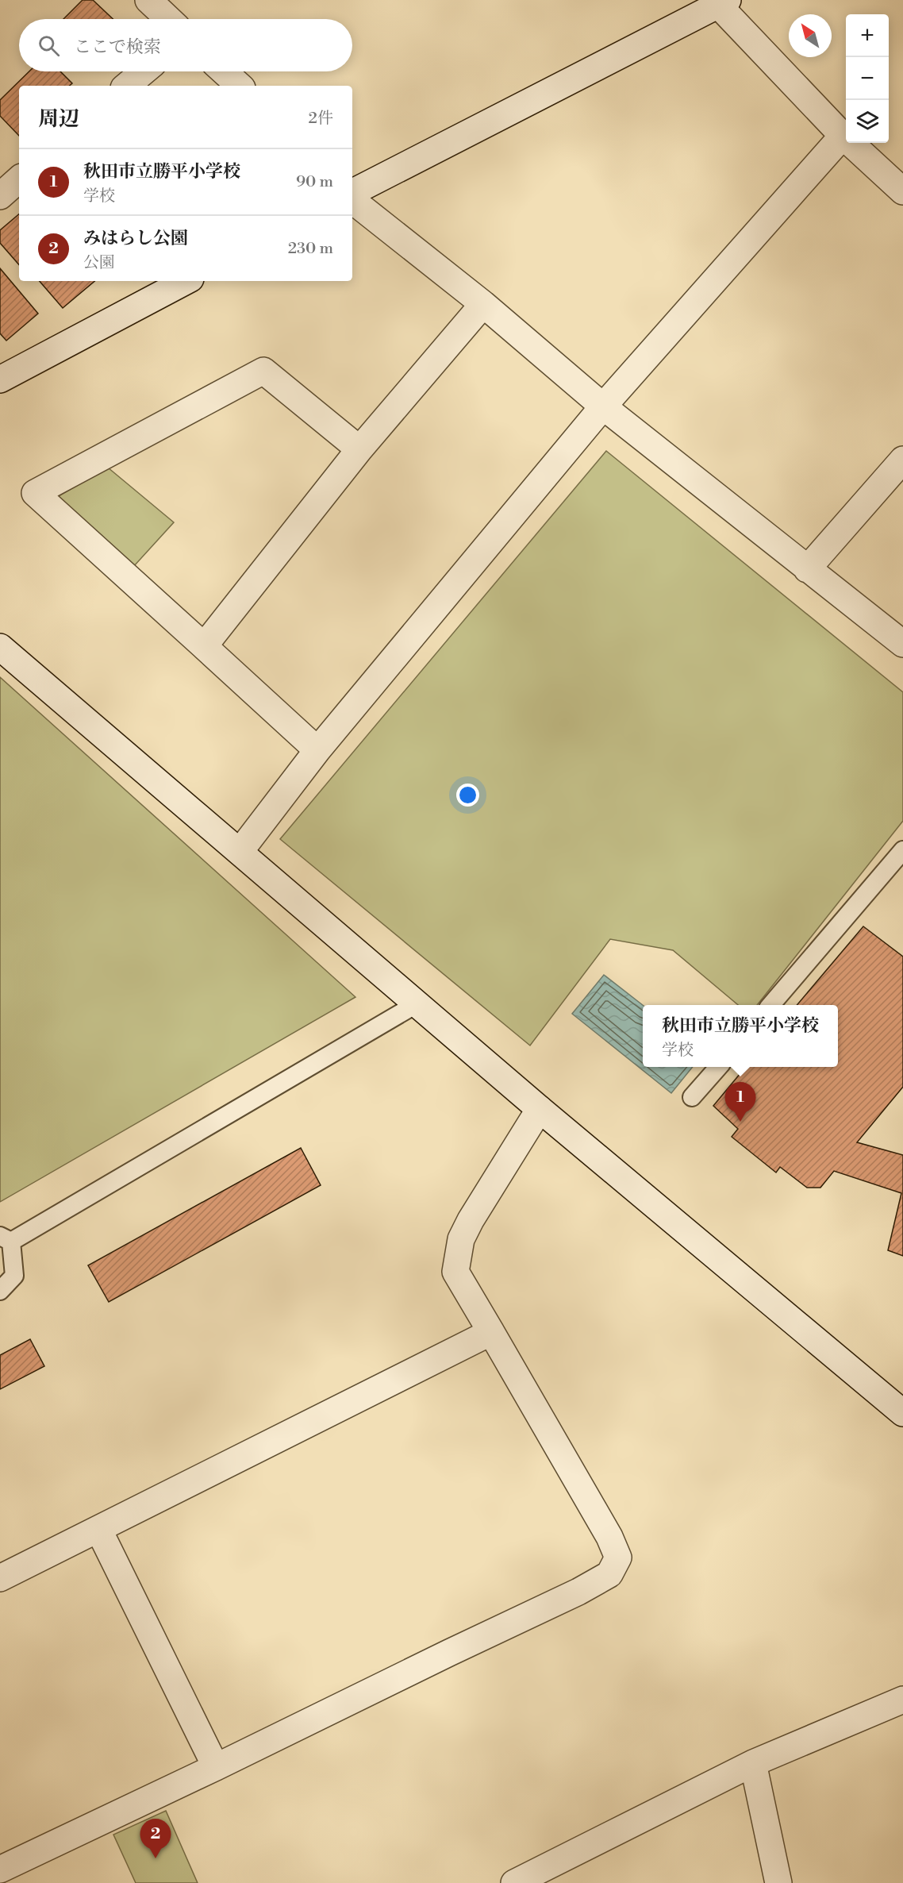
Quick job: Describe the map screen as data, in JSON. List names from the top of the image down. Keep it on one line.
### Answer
{"north":"top left","page":{"map_buttons":["+","−"],"search":"ここで検索","heading":["周辺","2件"],"list":[{"mark":"1","name":"秋田市立勝平小学校","note":"学校","value":"90 m"},{"mark":"2","name":"みはらし公園","note":"公園","value":"230 m"}],"popup":["秋田市立勝平小学校","学校"],"pins":["1","2"]}}
